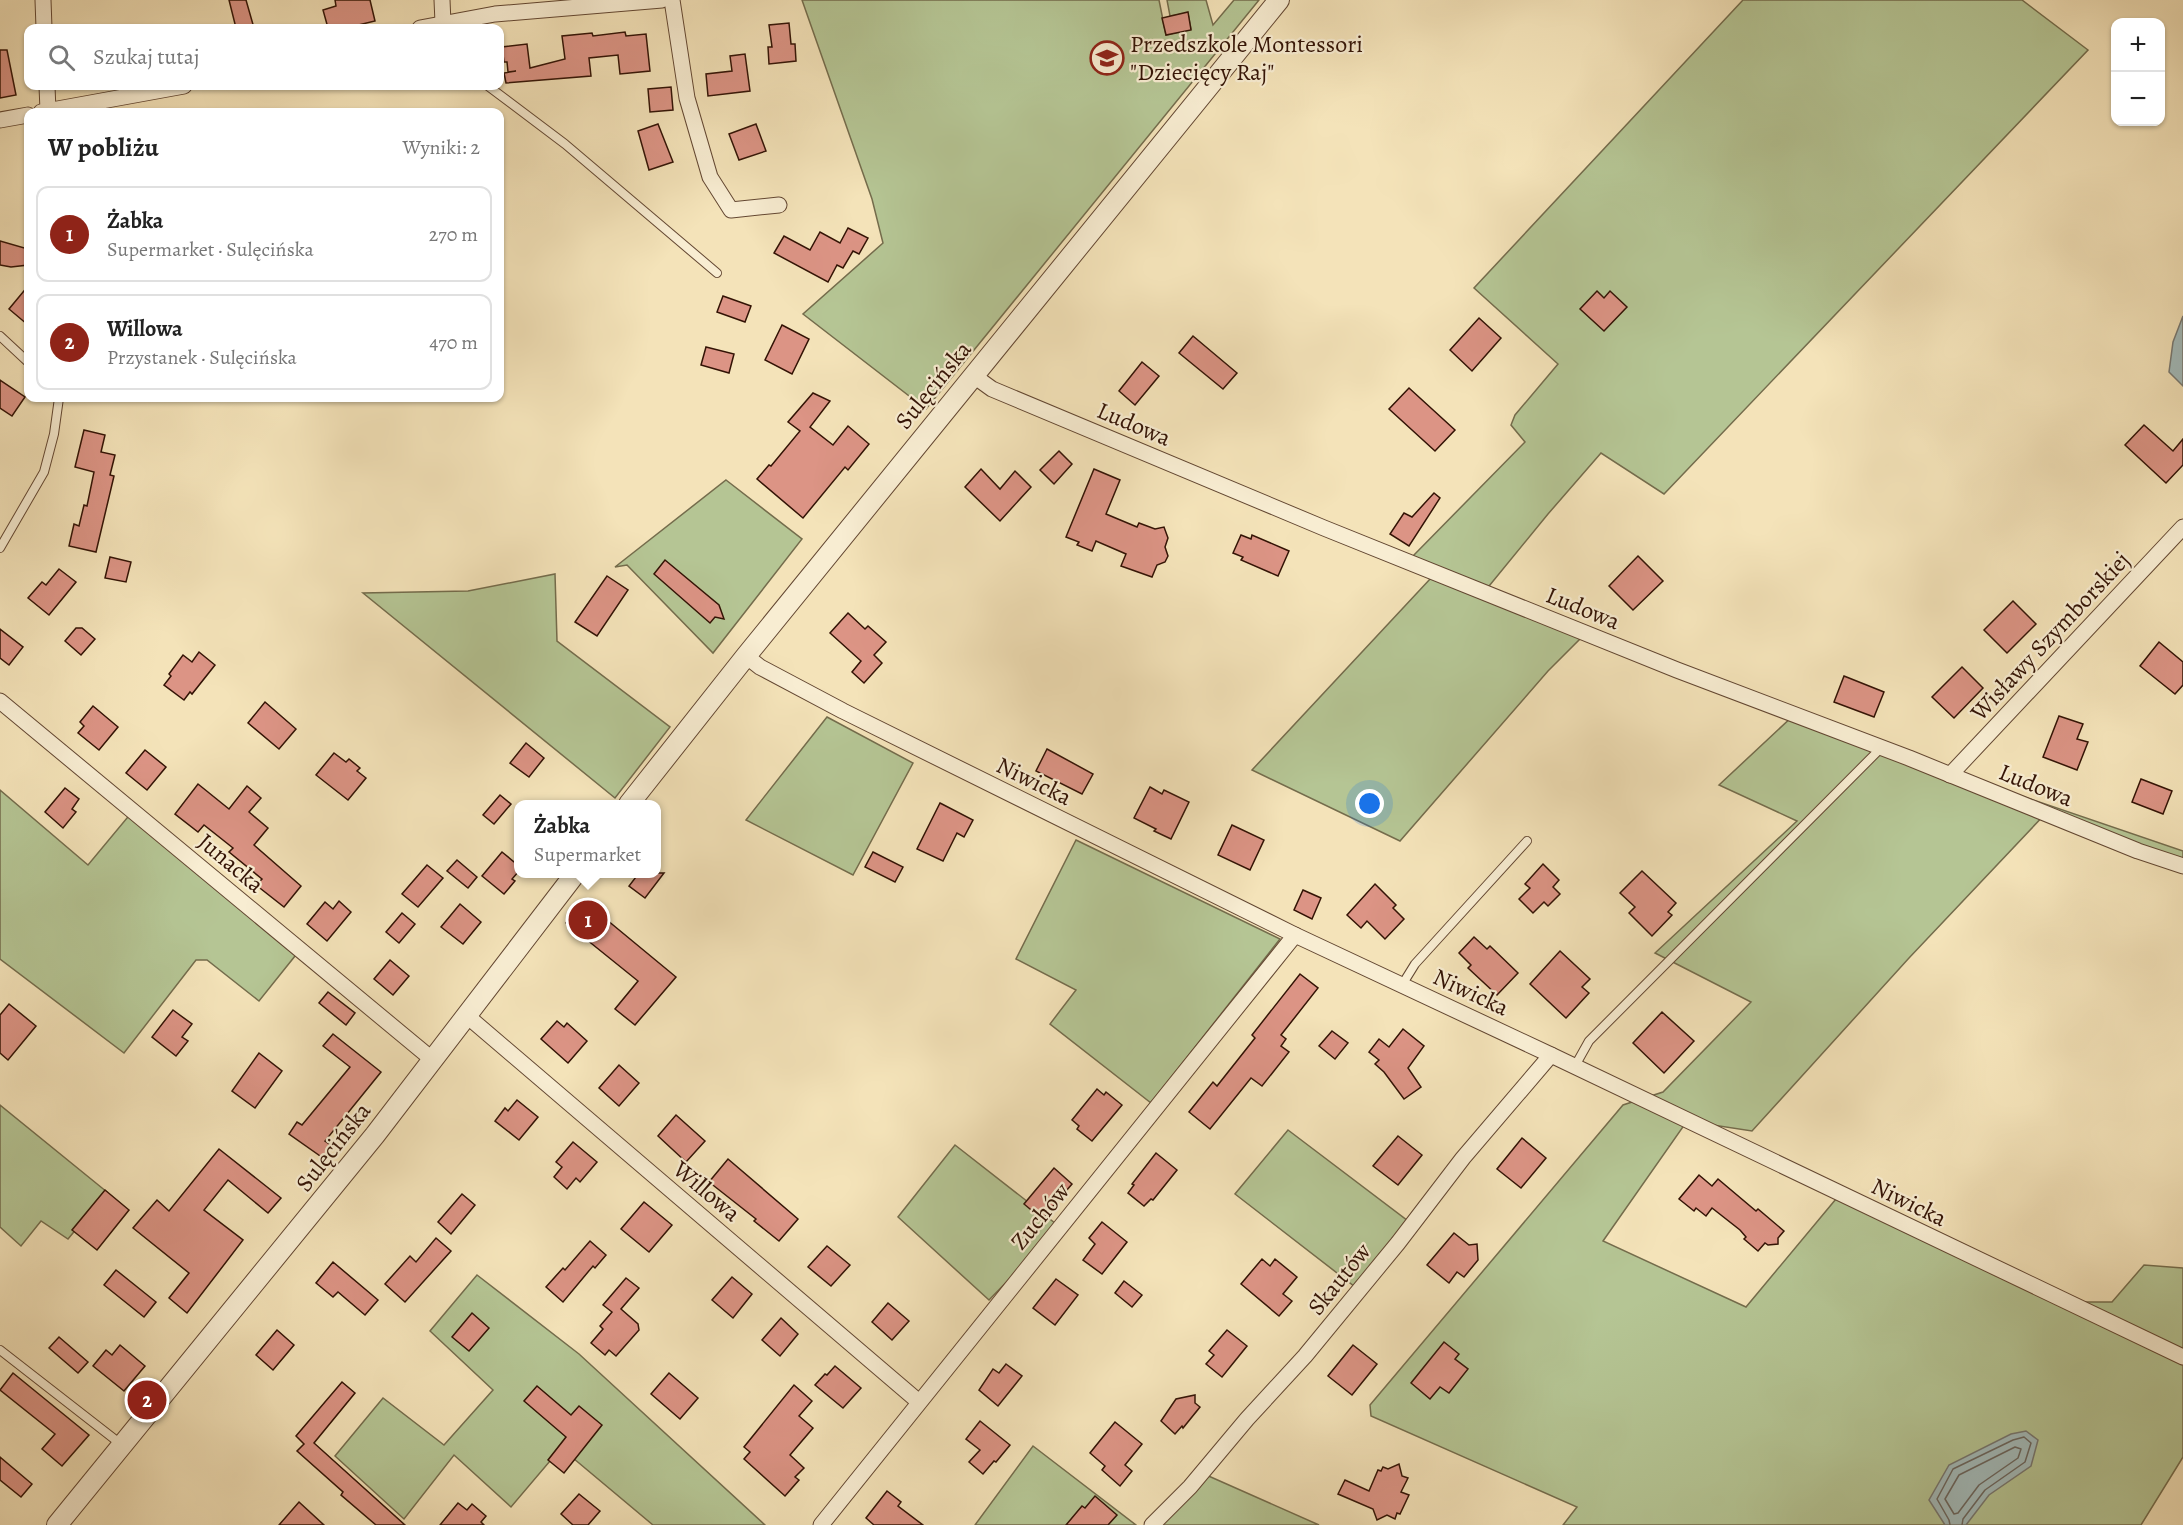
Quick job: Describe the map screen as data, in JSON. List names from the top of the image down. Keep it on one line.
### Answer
{"streets":{"street":["Sulęcińska","Ludowa","Wisławy Szymborskiej","Niwicka","Junacka","Willowa","Zuchów","Skautów"]},"crossings":[["Sulęcińska","Ludowa"],["Sulęcińska","Niwicka"],["Sulęcińska","Junacka"],["Sulęcińska","Willowa"],["Ludowa","Wisławy Szymborskiej"],["Niwicka","Zuchów"],["Niwicka","Skautów"],["Willowa","Zuchów"]],"places":{"school or university":["Przedszkole Montessori \"Dziecięcy Raj\""]},"page":{"map_buttons":["+","−"],"search":"Szukaj tutaj","heading":["W pobliżu","Wyniki: 2"],"list":[{"mark":"1","name":"Żabka","note":"Supermarket · Sulęcińska","value":"270 m"},{"mark":"2","name":"Willowa","note":"Przystanek · Sulęcińska","value":"470 m"}],"popup":["Żabka","Supermarket"],"pins":["1","2"]}}
